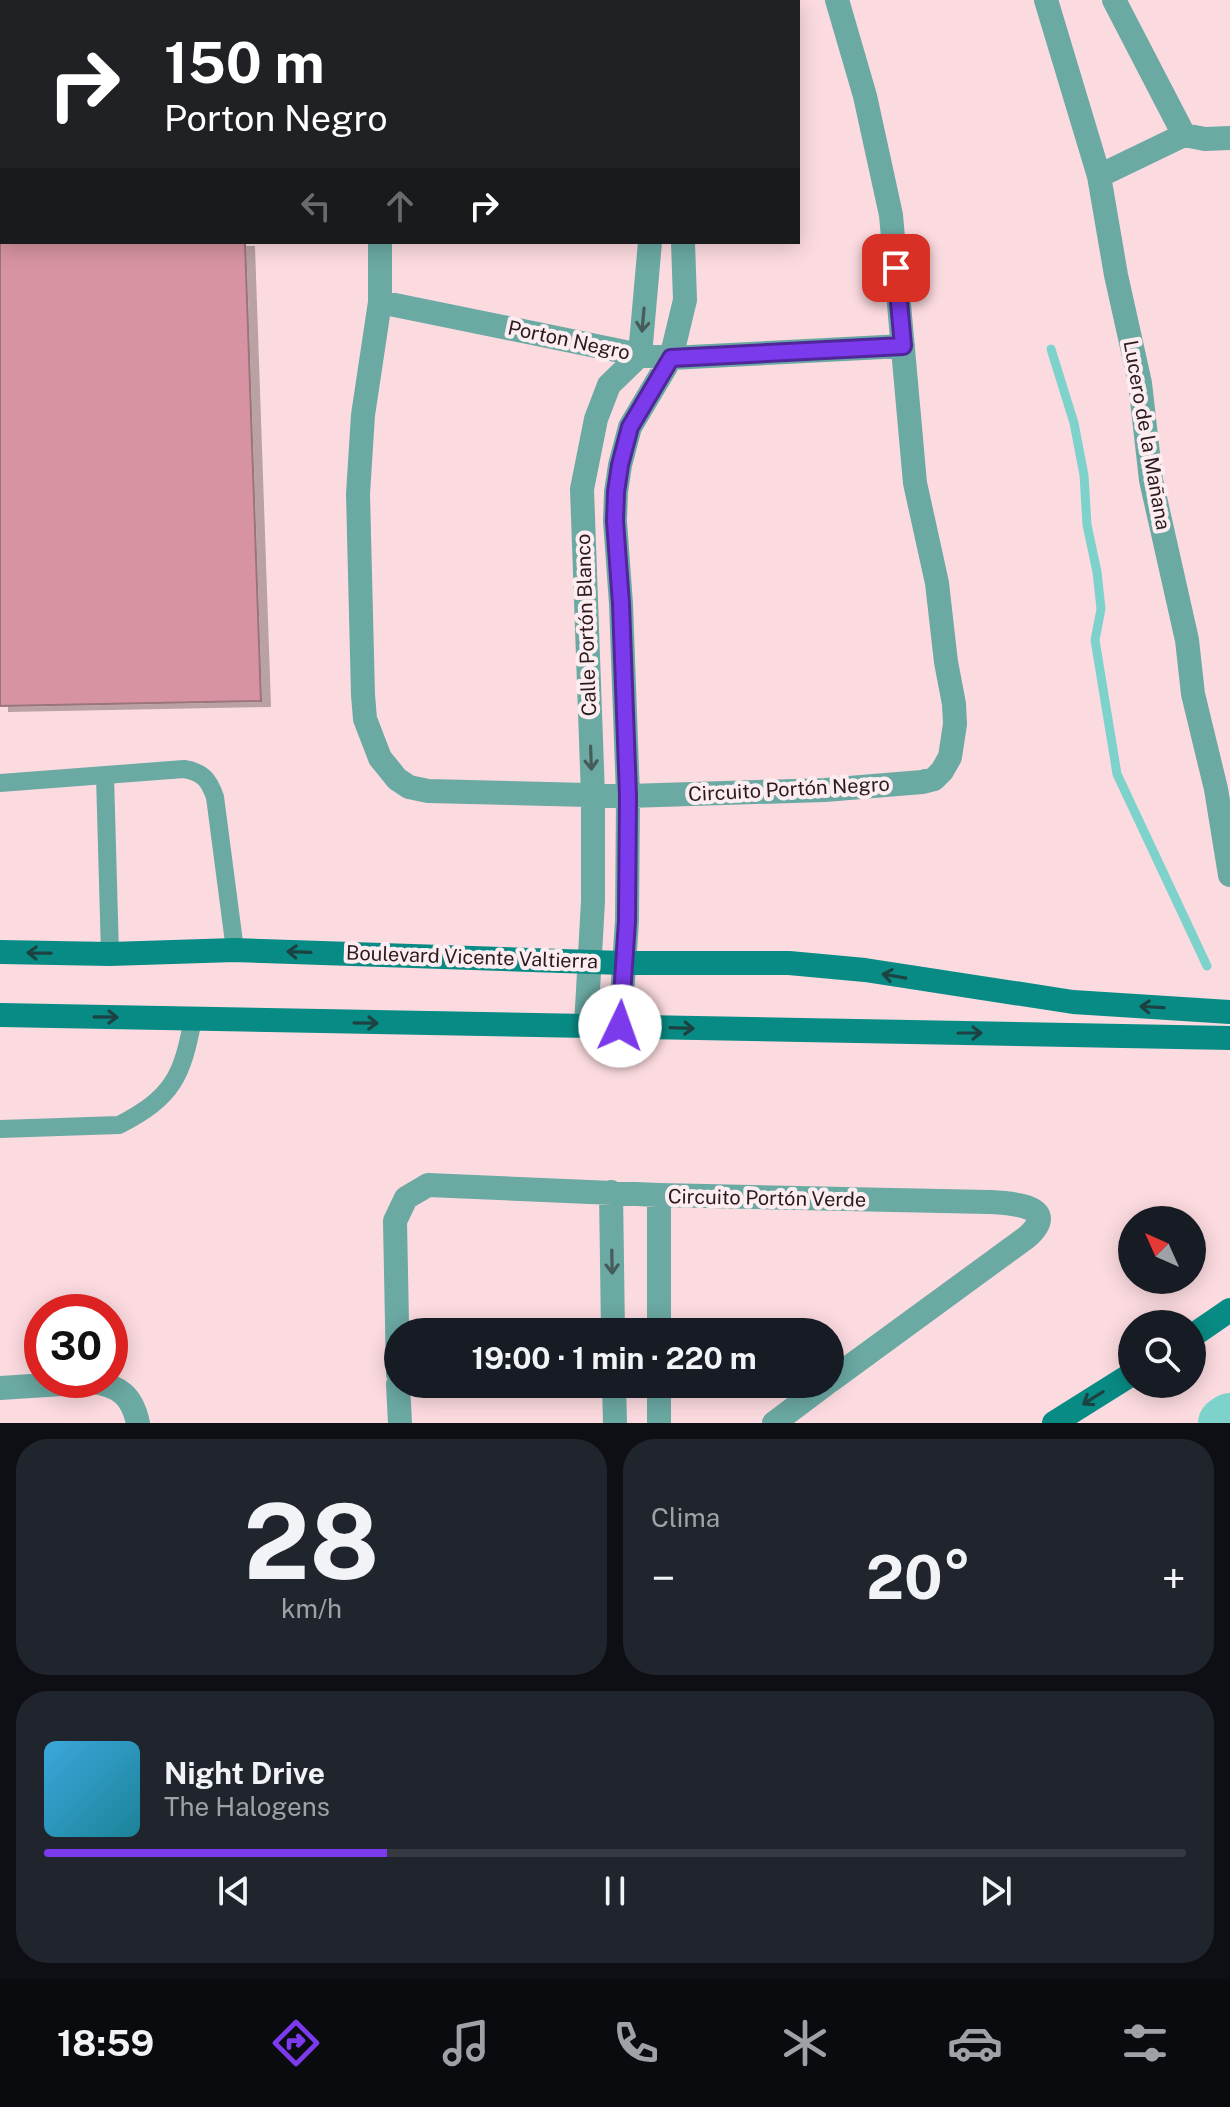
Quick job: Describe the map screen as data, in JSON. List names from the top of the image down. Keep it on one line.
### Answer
{"streets":{"main road":["Boulevard Vicente Valtierra"],"street":["Porton Negro","Lucero de la Mañana","Calle Portón Blanco","Circuito Portón Negro","Circuito Portón Verde"]},"crossings":[["Porton Negro","Calle Portón Blanco"],["Porton Negro","Circuito Portón Negro"],["Calle Portón Blanco","Circuito Portón Negro"],["Calle Portón Blanco","Boulevard Vicente Valtierra"]],"north":"top left","page":{"turn":["150 m","Porton Negro"],"limit":"30","trip":"19:00 · 1 min · 220 m","tile":[["28","km/h"],"Clima"],"heat":["−","20°","+"],"song":["Night Drive","The Halogens"],"tabs":"18:59"}}
